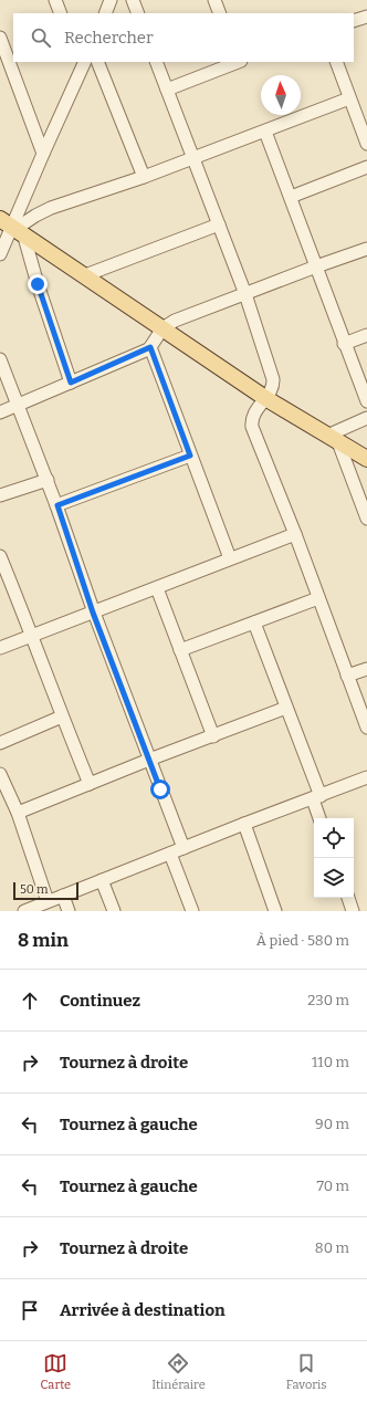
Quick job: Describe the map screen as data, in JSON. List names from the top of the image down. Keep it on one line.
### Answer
{"scale_bar":"50 m","north":"top","page":{"search":"Rechercher","scale":"50 m","heading":["8 min","À pied · 580 m"],"list":[["Continuez","230 m"],["Tournez à droite","110 m"],["Tournez à gauche","90 m"],["Tournez à gauche","70 m"],["Tournez à droite","80 m"],"Arrivée à destination"],"nav":["Carte","Itinéraire","Favoris"]}}
